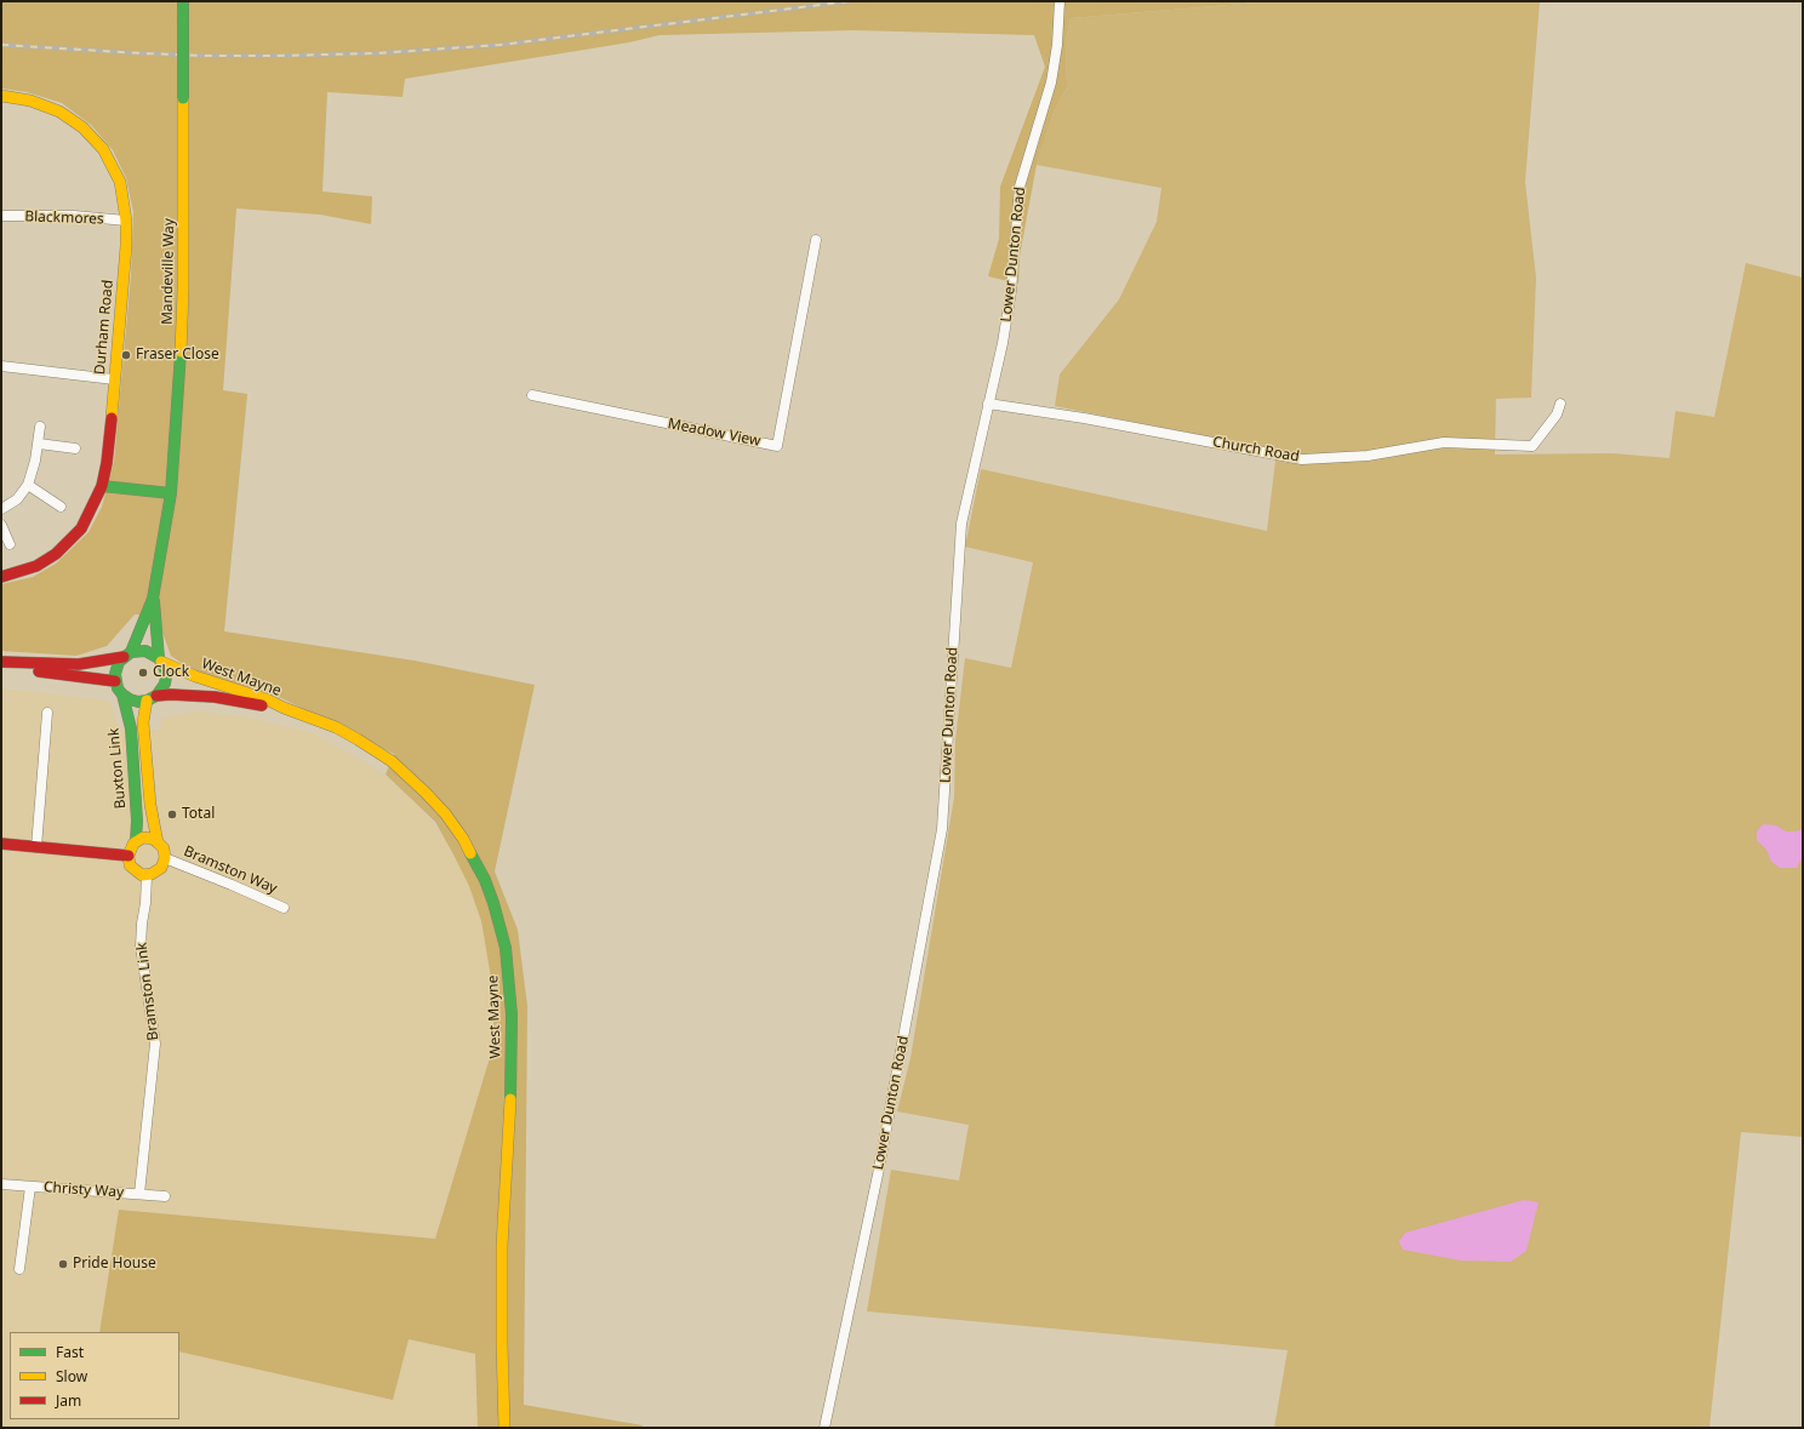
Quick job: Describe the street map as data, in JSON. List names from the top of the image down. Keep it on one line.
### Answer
{"streets":{"main road":["Mandeville Way","Durham Road","West Mayne","Buxton Link"],"street":["Blackmores","Lower Dunton Road","Meadow View","Church Road","Bramston Way","Bramston Link","Christy Way"]},"crossings":[["Blackmores","Durham Road"],["Lower Dunton Road","Church Road"],["Mandeville Way","West Mayne"],["Mandeville Way","Buxton Link"],["West Mayne","Buxton Link"],["Buxton Link","Bramston Way"],["Buxton Link","Bramston Link"],["Bramston Way","Bramston Link"],["Bramston Link","Christy Way"]],"places":["Fraser Close","Clock","Total","Pride House"],"legend":["Fast","Slow","Jam"]}
